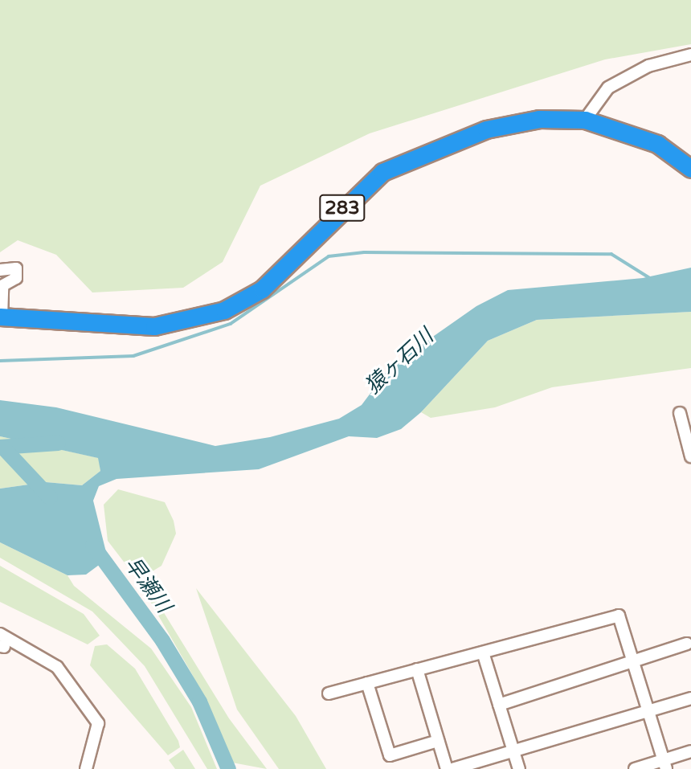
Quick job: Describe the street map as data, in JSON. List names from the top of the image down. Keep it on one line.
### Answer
{"streets":{"highway":["283"]},"water":["猿ヶ石川","早瀬川"]}
